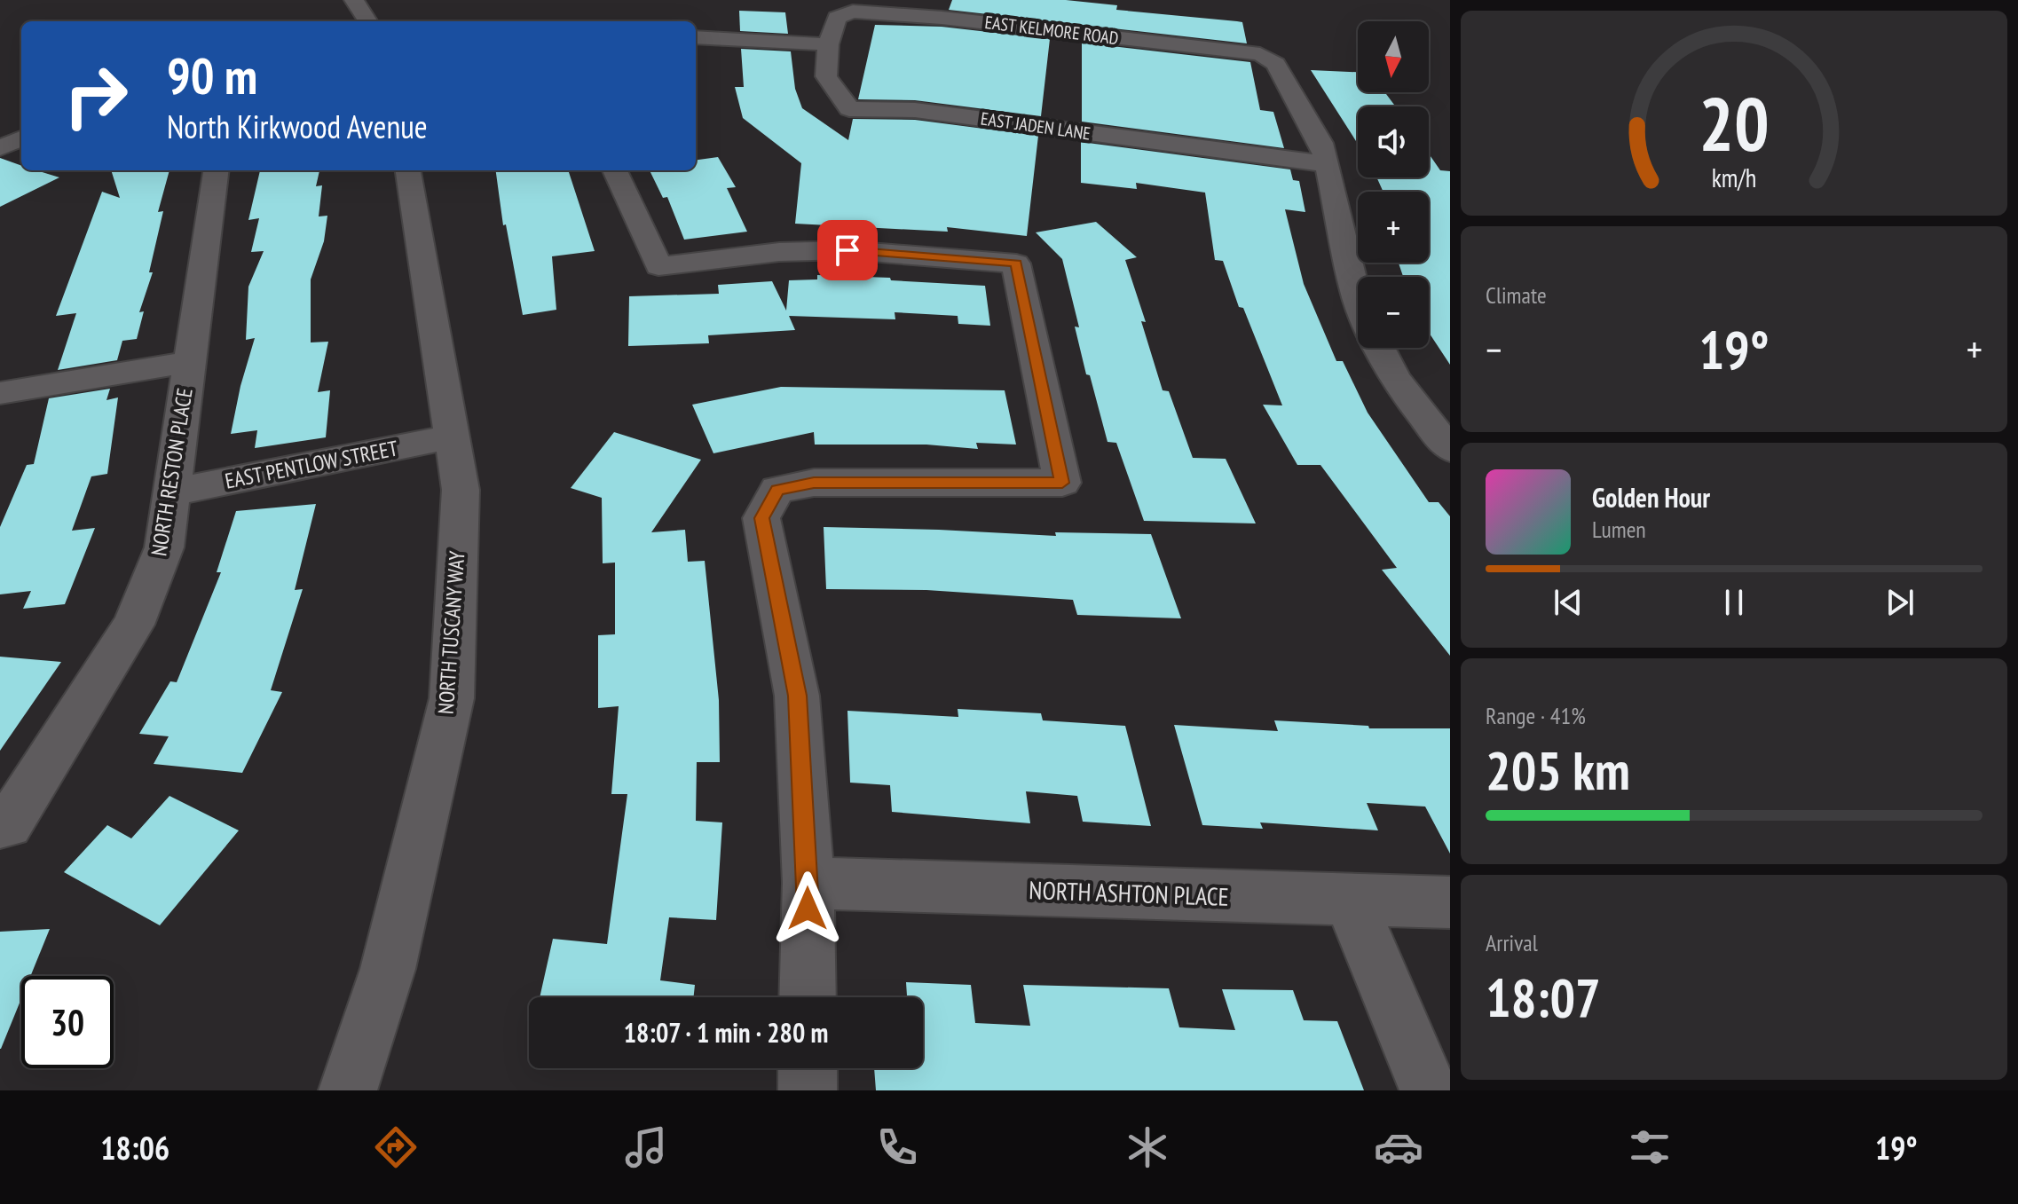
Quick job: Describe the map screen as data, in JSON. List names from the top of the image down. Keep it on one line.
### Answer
{"streets":{"street":["EAST KELMORE ROAD","EAST JADEN LANE","EAST PENTLOW STREET","NORTH RESTON PLACE","NORTH TUSCANY WAY","NORTH ASHTON PLACE"]},"crossings":[["EAST KELMORE ROAD","EAST JADEN LANE"],["EAST PENTLOW STREET","NORTH RESTON PLACE"],["EAST PENTLOW STREET","NORTH TUSCANY WAY"]],"north":"bottom","page":{"map_buttons":["+","−"],"turn":["90 m","North Kirkwood Avenue"],"tile":["Climate",["Range · 41%","205 km"],["Arrival","18:07"]],"heat":["−","19°","+"],"song":["Golden Hour","Lumen"],"limit":"30","trip":"18:07 · 1 min · 280 m","tabs":["18:06","19°"],"gauge":["20","km/h"]}}
